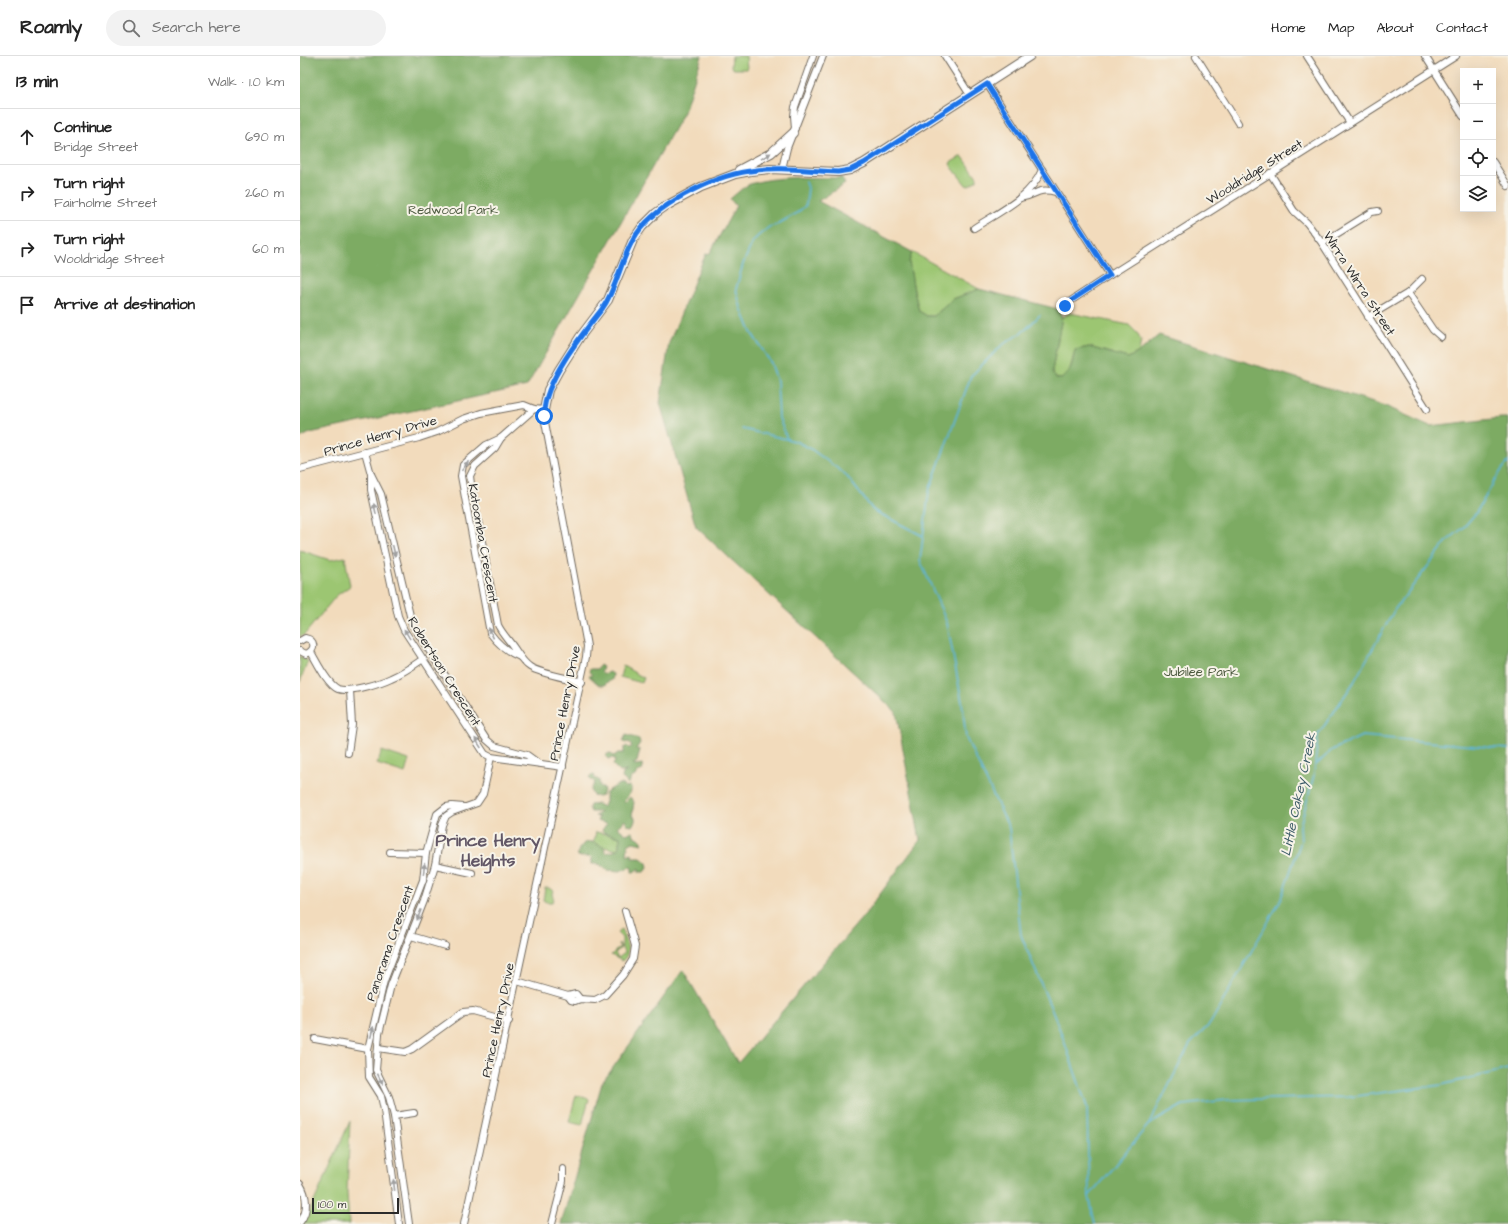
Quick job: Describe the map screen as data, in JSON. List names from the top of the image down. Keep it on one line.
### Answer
{"streets":{"street":["Wooldridge Street","Wirra Wirra Street","Prince Henry Drive","Katoomba Crescent","Robertson Crescent","Panorama Crescent"]},"crossings":[["Wooldridge Street","Wirra Wirra Street"],["Prince Henry Drive","Katoomba Crescent"],["Prince Henry Drive","Robertson Crescent"],["Robertson Crescent","Panorama Crescent"]],"districts":["Prince Henry Heights"],"water":["Little Oakey Creek"],"parks":["Redwood Park","Jubilee Park"],"scale_bar":"100 m","page":{"header":"Roamly","search":"Search here","nav":["Home","Map","About","Contact"],"heading":["13 min","Walk · 1.0 km"],"map_buttons":["+","−"],"list":[["Continue","Bridge Street","690 m"],["Turn right","Fairholme Street","260 m"],["Turn right","Wooldridge Street","60 m"],"Arrive at destination"],"scale":"100 m"}}
